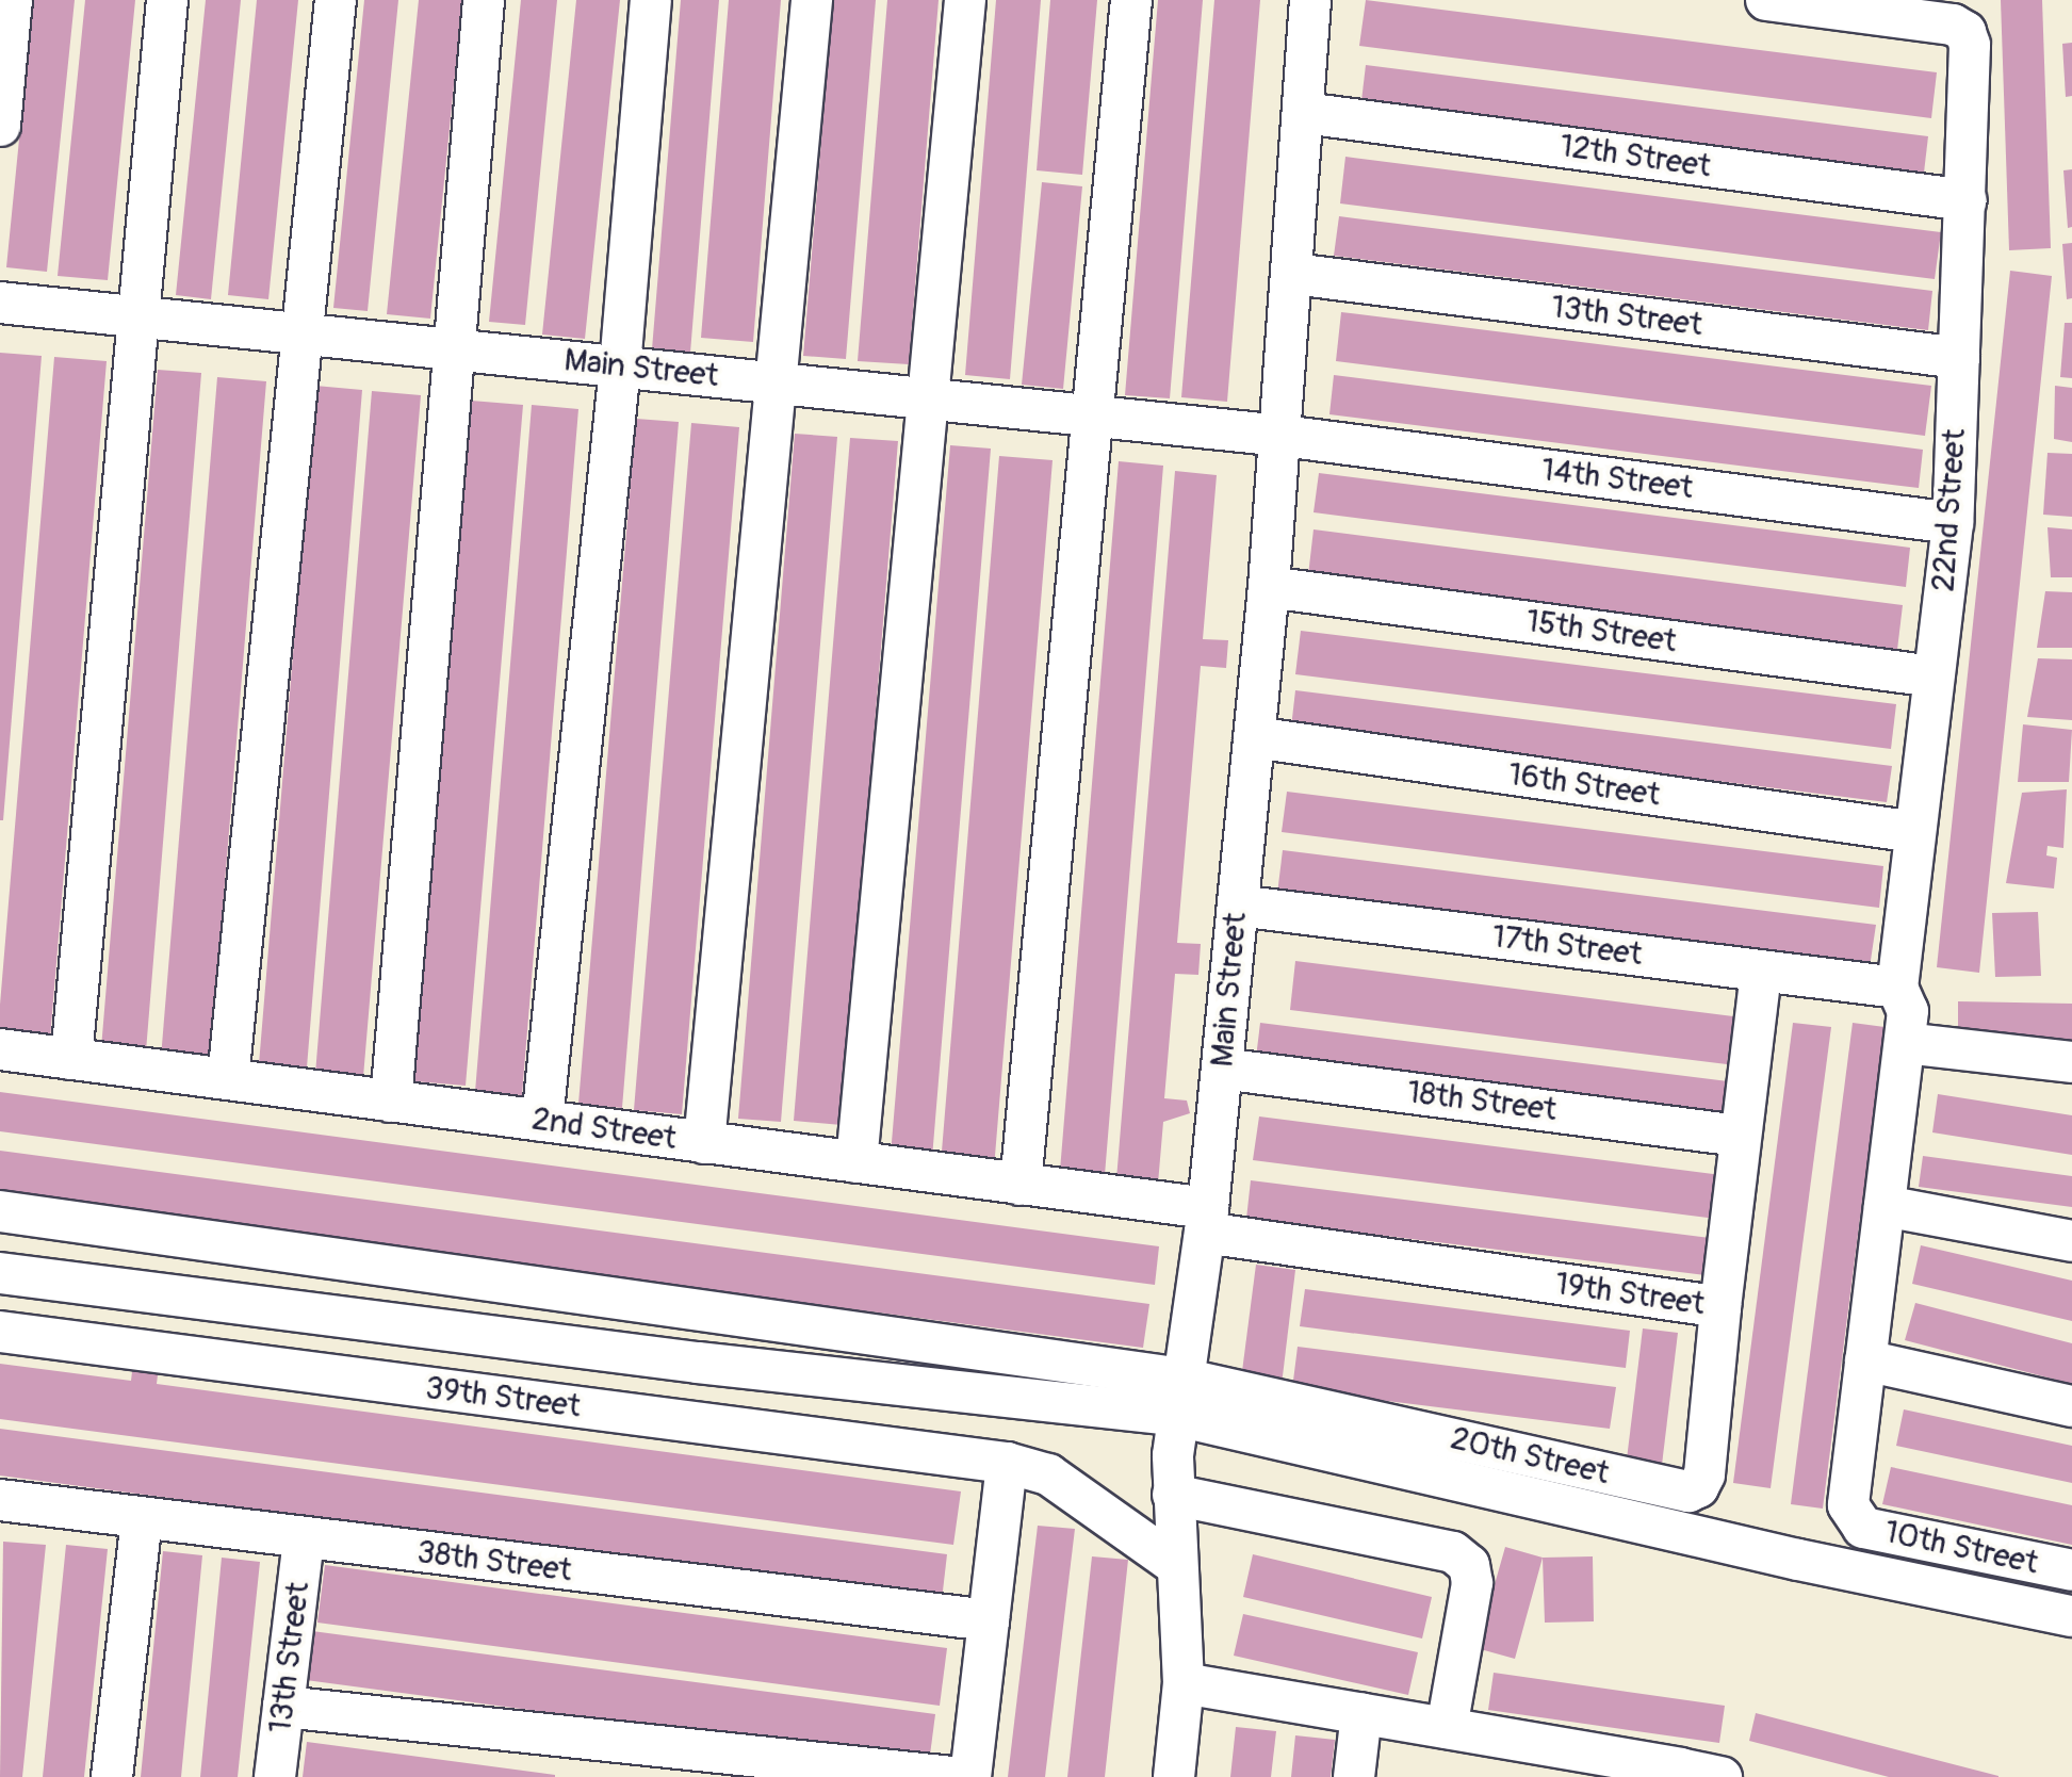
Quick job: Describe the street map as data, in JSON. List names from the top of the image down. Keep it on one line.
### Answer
{"streets":{"street":["12th Street","13th Street","Main Street","14th Street","22nd Street","15th Street","16th Street","17th Street","18th Street","2nd Street","19th Street","39th Street","20th Street","10th Street","38th Street"]},"crossings":[["12th Street","Main Street"],["12th Street","22nd Street"],["13th Street","Main Street"],["13th Street","22nd Street"],["13th Street","38th Street"],["Main Street","14th Street"],["Main Street","15th Street"],["Main Street","16th Street"],["Main Street","17th Street"],["Main Street","18th Street"],["Main Street","2nd Street"],["Main Street","19th Street"],["Main Street","39th Street"],["Main Street","20th Street"],["14th Street","22nd Street"],["22nd Street","15th Street"],["22nd Street","16th Street"],["22nd Street","17th Street"],["22nd Street","10th Street"],["17th Street","19th Street"],["18th Street","19th Street"],["2nd Street","19th Street"],["19th Street","20th Street"]]}
